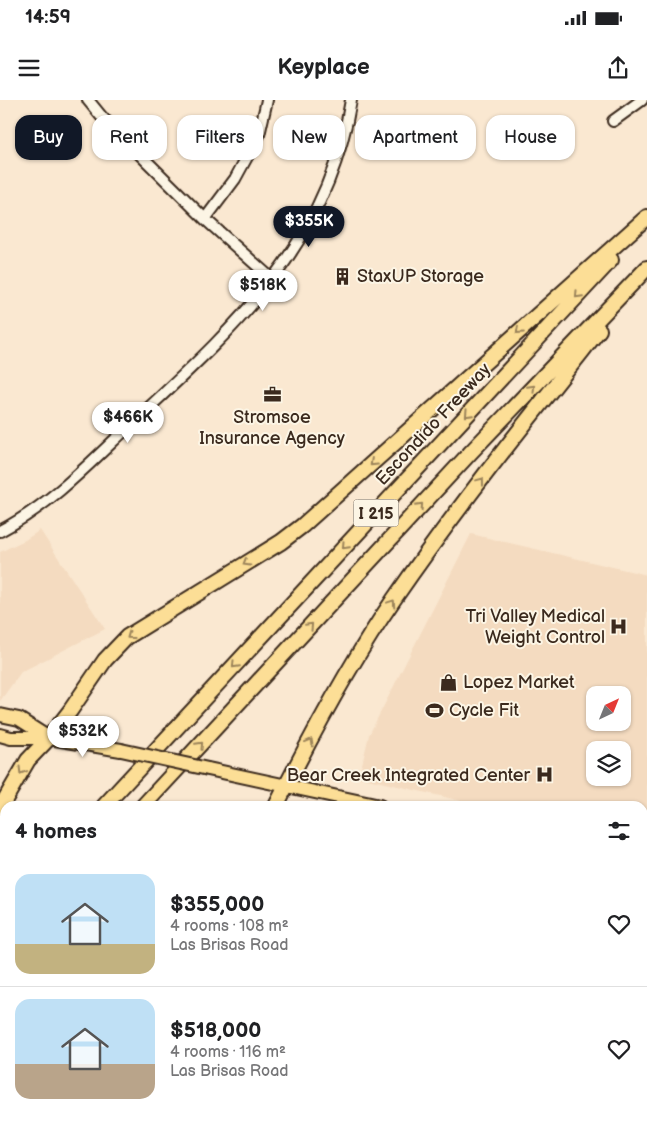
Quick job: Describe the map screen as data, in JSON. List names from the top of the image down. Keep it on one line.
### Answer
{"streets":{"highway":["Escondido Freeway","I 215"]},"places":{"building":["StaxUP Storage"],"office":["Stromsoe Insurance Agency"],"hospital":["Tri Valley Medical Weight Control","Bear Creek Integrated Center"],"shop":["Lopez Market"],"sports":["Cycle Fit"]},"north":"top right","page":{"status":"14:59","header":"Keyplace","chip":["Buy","Rent","Filters","New","Apartment","House"],"price":["$355K","$518K","$466K","$532K"],"heading":"4 homes","list":[{"name":"$355,000","note":"4 rooms · 108 m² · Las Brisas Road"},{"name":"$518,000","note":"4 rooms · 116 m² · Las Brisas Road"}]}}
